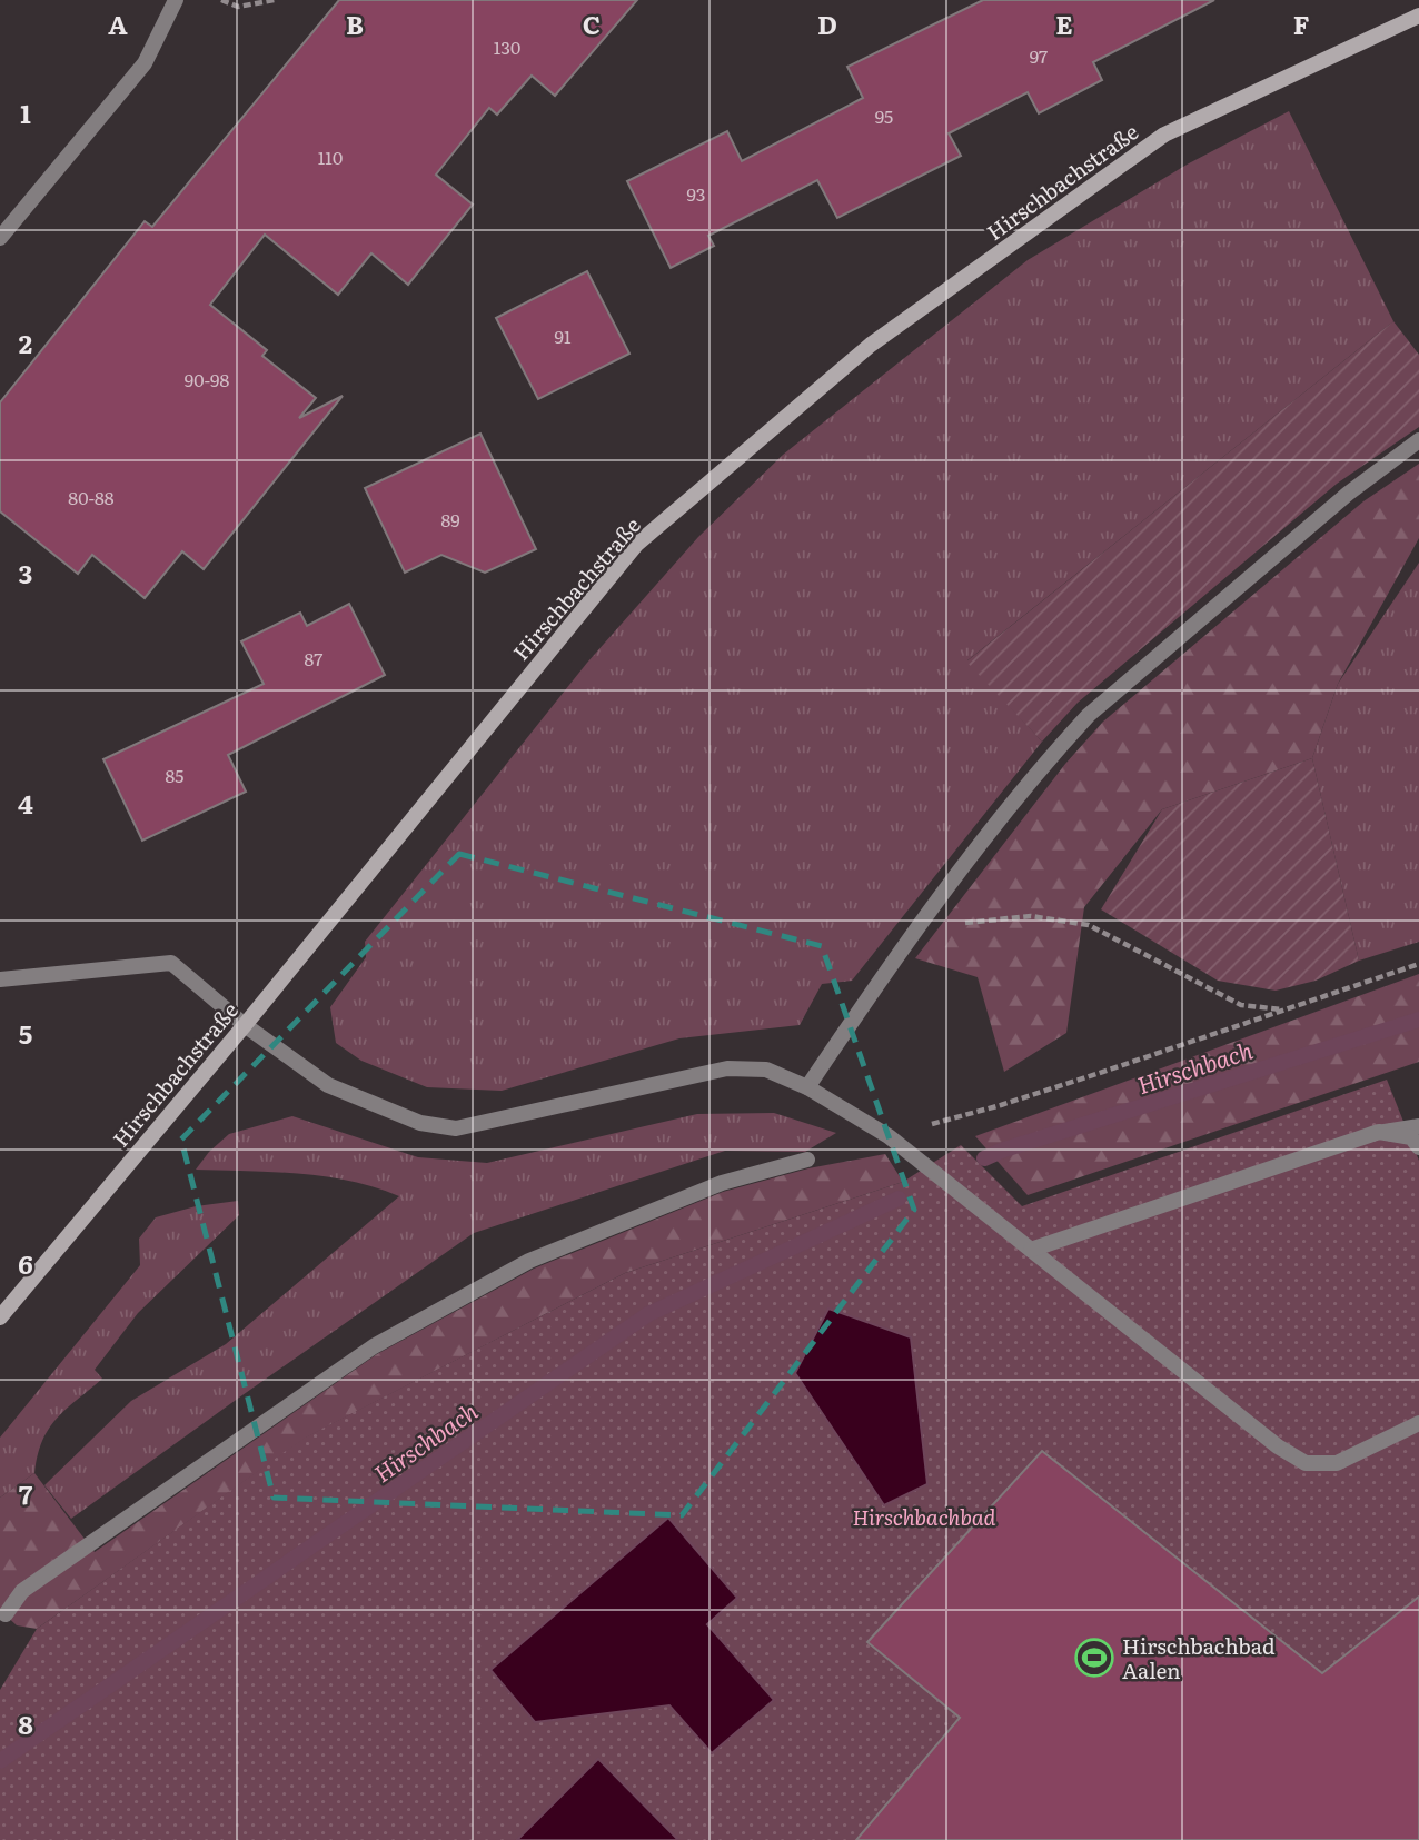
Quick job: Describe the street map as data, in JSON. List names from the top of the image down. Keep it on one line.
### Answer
{"streets":{"street":["Hirschbachstraße"]},"water":["Hirschbach"],"parks":["Hirschbachbad"],"places":{"sports":["Hirschbachbad Aalen"]},"house_numbers":["130","97","95","110","93","91","90-98","80-88","89","87","85"],"grid":{"columns":["A","B","C","D","E","F"],"rows":["1","2","3","4","5","6","7","8"]}}
